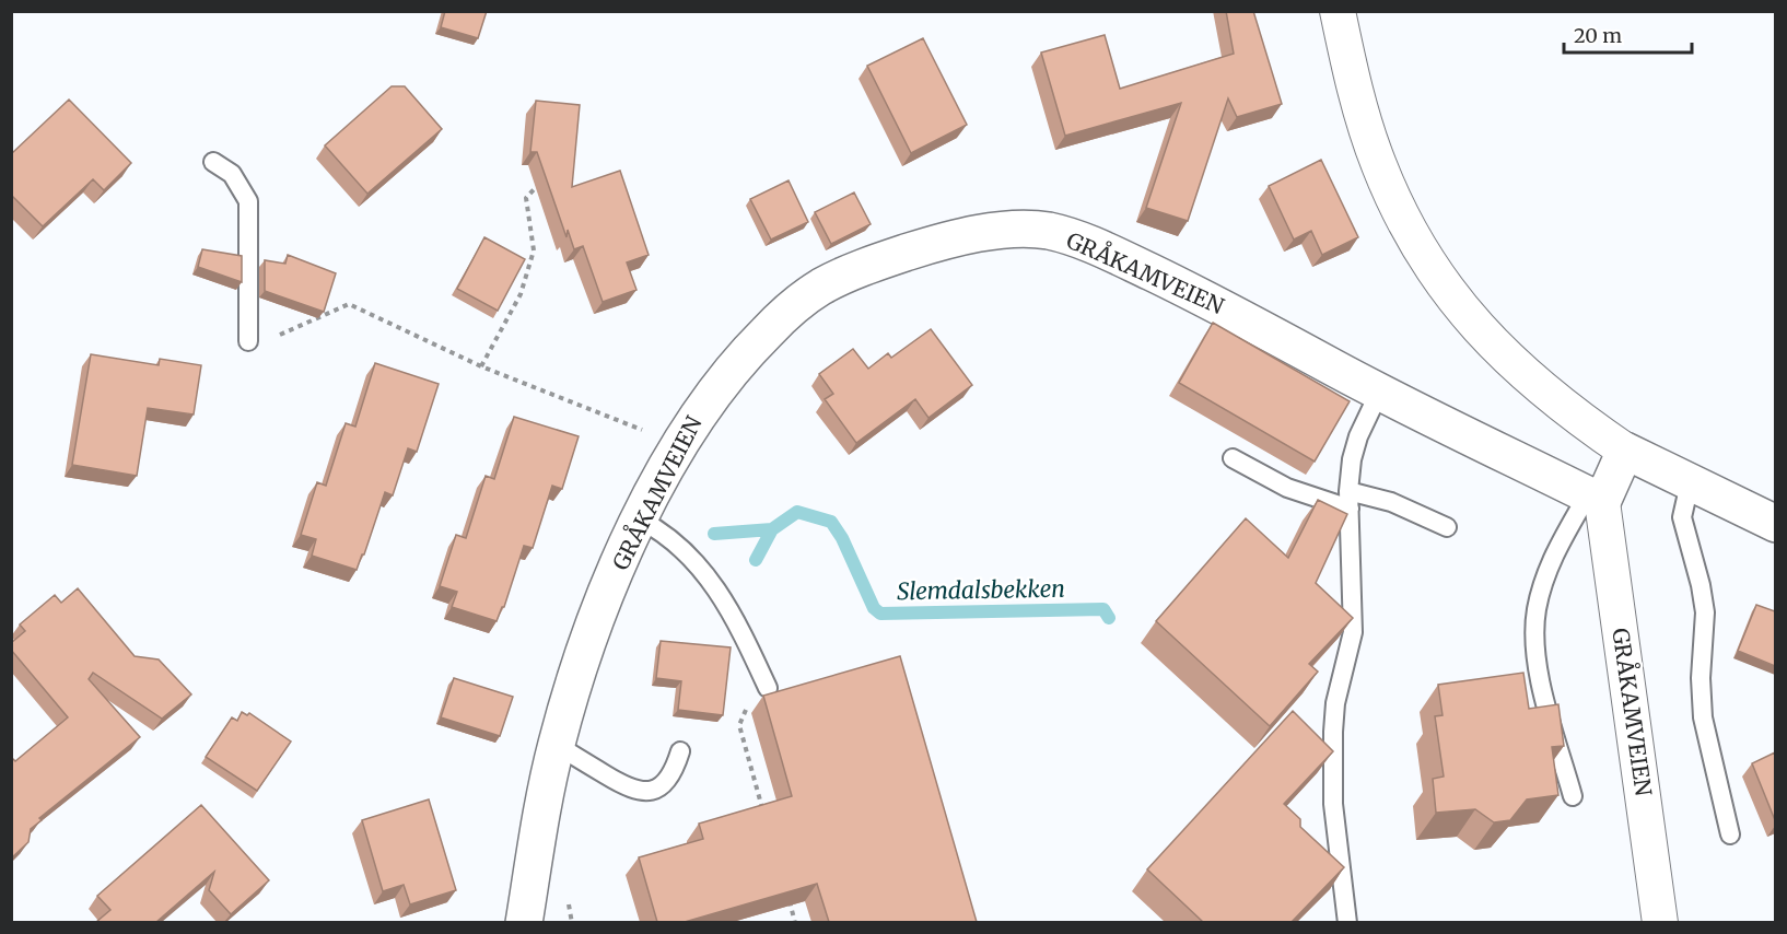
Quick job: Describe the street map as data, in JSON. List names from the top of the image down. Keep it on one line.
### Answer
{"streets":{"street":["GRÅKAMVEIEN"]},"water":["Slemdalsbekken"],"scale_bar":"20 m"}
